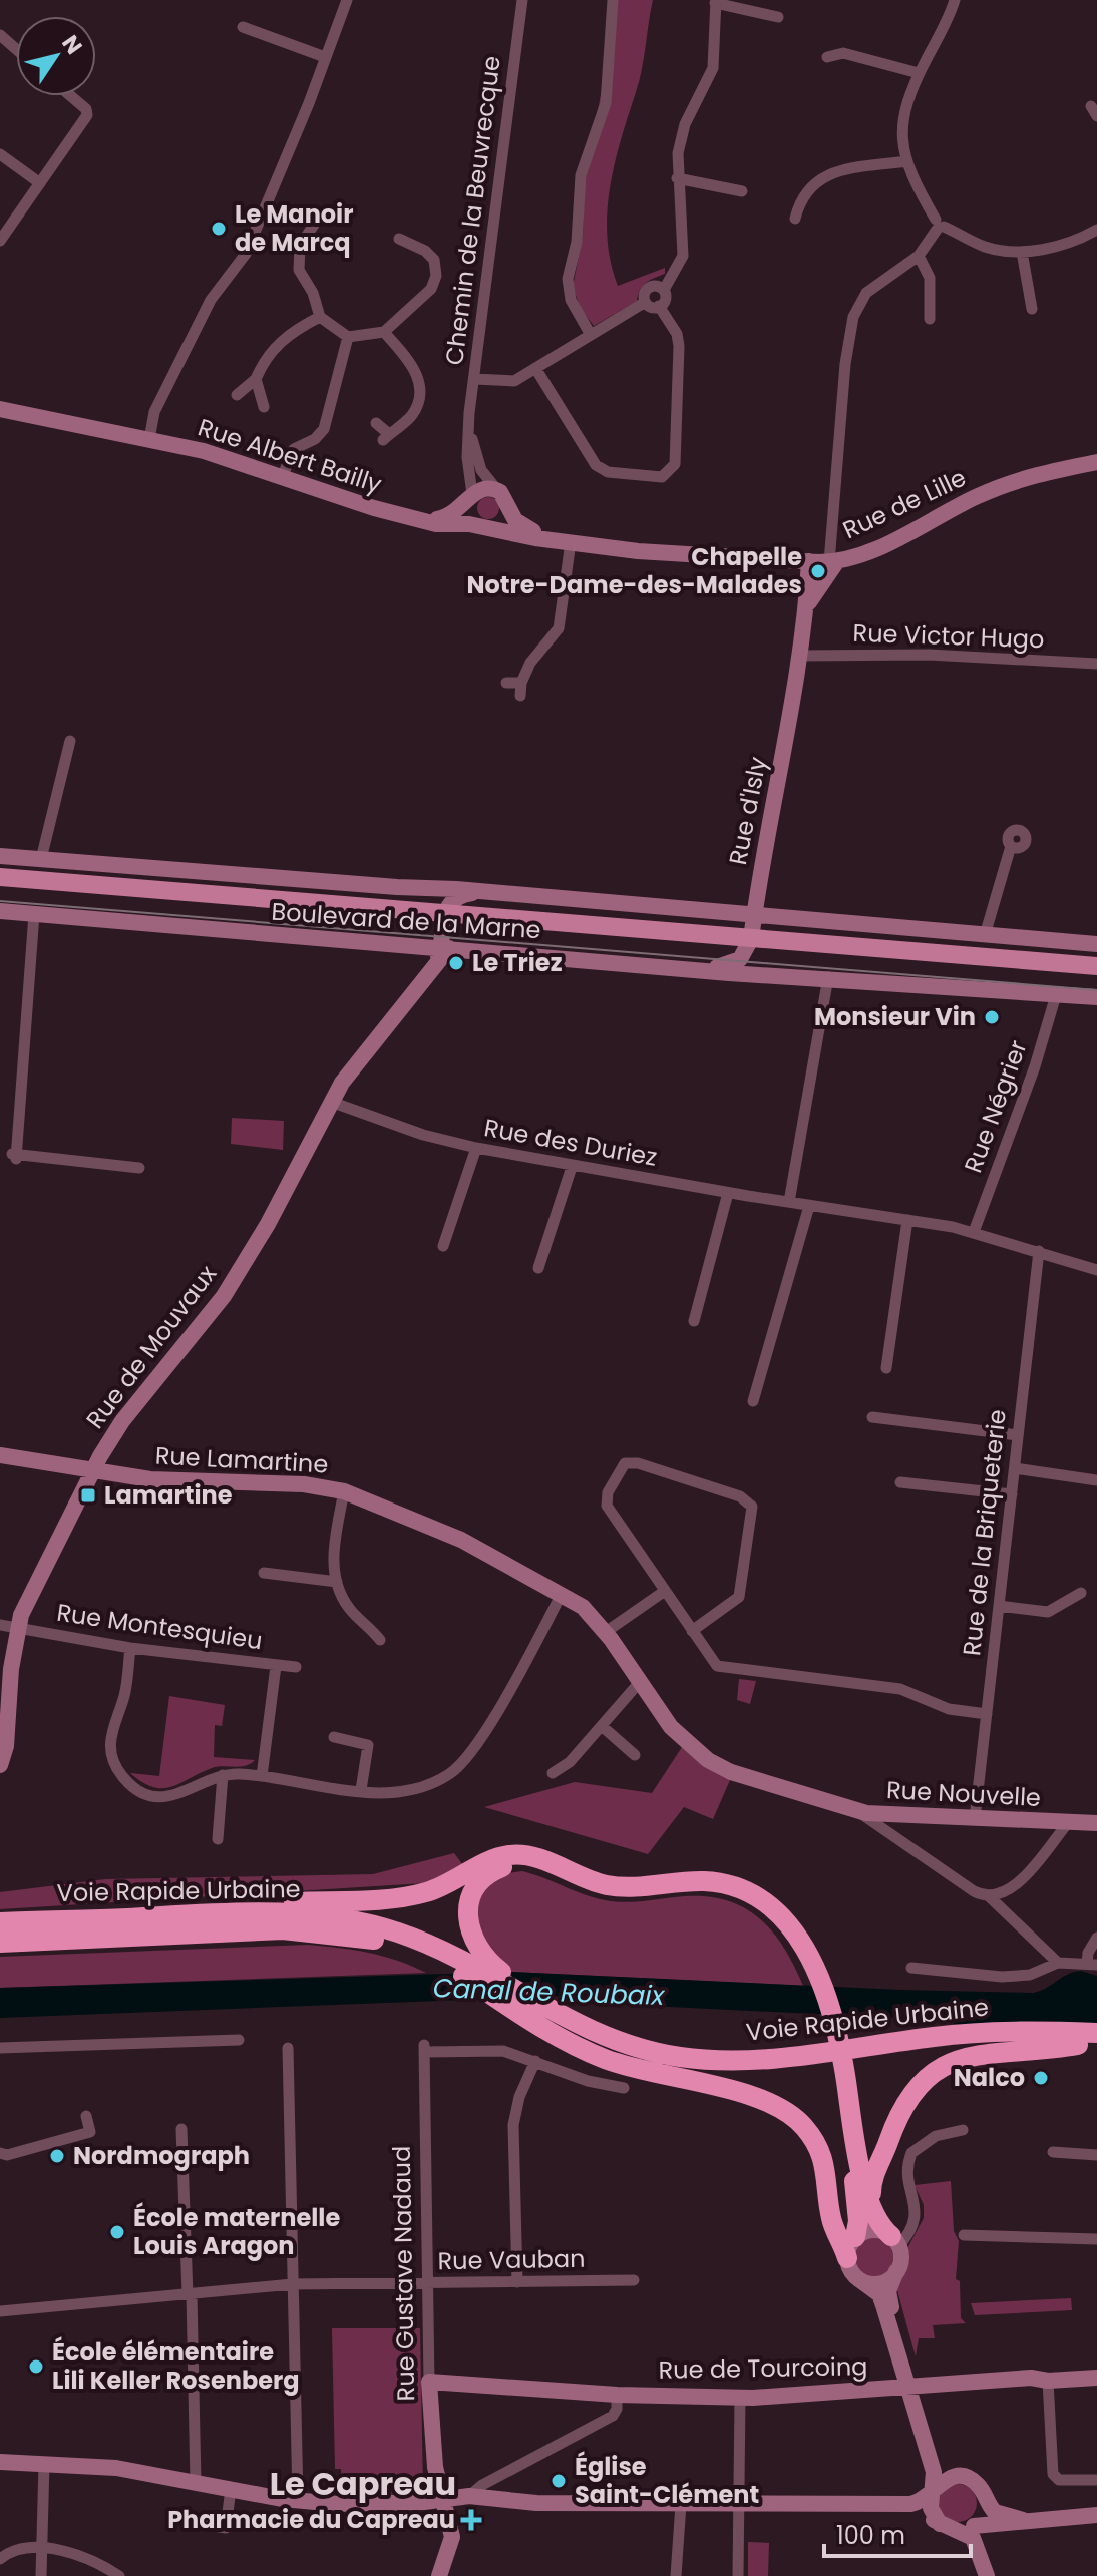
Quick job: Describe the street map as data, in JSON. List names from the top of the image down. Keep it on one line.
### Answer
{"streets":{"highway":["Voie Rapide Urbaine"],"main road":["Boulevard de la Marne"],"street":["Chemin de la Beuvrecque","Rue Albert Bailly","Rue de Lille","Rue Victor Hugo","Rue d'Isly","Rue Négrier","Rue des Duriez","Rue de Mouvaux","Rue Lamartine","Rue de la Briqueterie","Rue Montesquieu","Rue Nouvelle","Rue Vauban","Rue Gustave Nadaud","Rue de Tourcoing"]},"crossings":[["Chemin de la Beuvrecque","Rue Albert Bailly"],["Rue Albert Bailly","Rue de Lille"],["Rue de Lille","Rue d'Isly"],["Rue Victor Hugo","Rue d'Isly"],["Rue d'Isly","Boulevard de la Marne"],["Boulevard de la Marne","Rue Négrier"],["Boulevard de la Marne","Rue de Mouvaux"],["Rue Négrier","Rue des Duriez"],["Rue des Duriez","Rue de Mouvaux"],["Rue des Duriez","Rue de la Briqueterie"],["Rue de Mouvaux","Rue Lamartine"],["Rue de Mouvaux","Rue Montesquieu"],["Rue Lamartine","Rue Nouvelle"],["Rue de la Briqueterie","Rue Nouvelle"],["Rue Vauban","Rue Gustave Nadaud"],["Rue Gustave Nadaud","Rue de Tourcoing"]],"districts":["Le Capreau"],"water":["Canal de Roubaix"],"places":{"other":["Le Manoir de Marcq","Chapelle Notre-Dame-des-Malades","Le Triez","Monsieur Vin","Nalco","Nordmograph","École maternelle Louis Aragon","École élémentaire Lili Keller Rosenberg","Église Saint-Clément"],"transit":["Lamartine"],"health":["Pharmacie du Capreau"]},"scale_bar":"100 m","north":"top right"}
